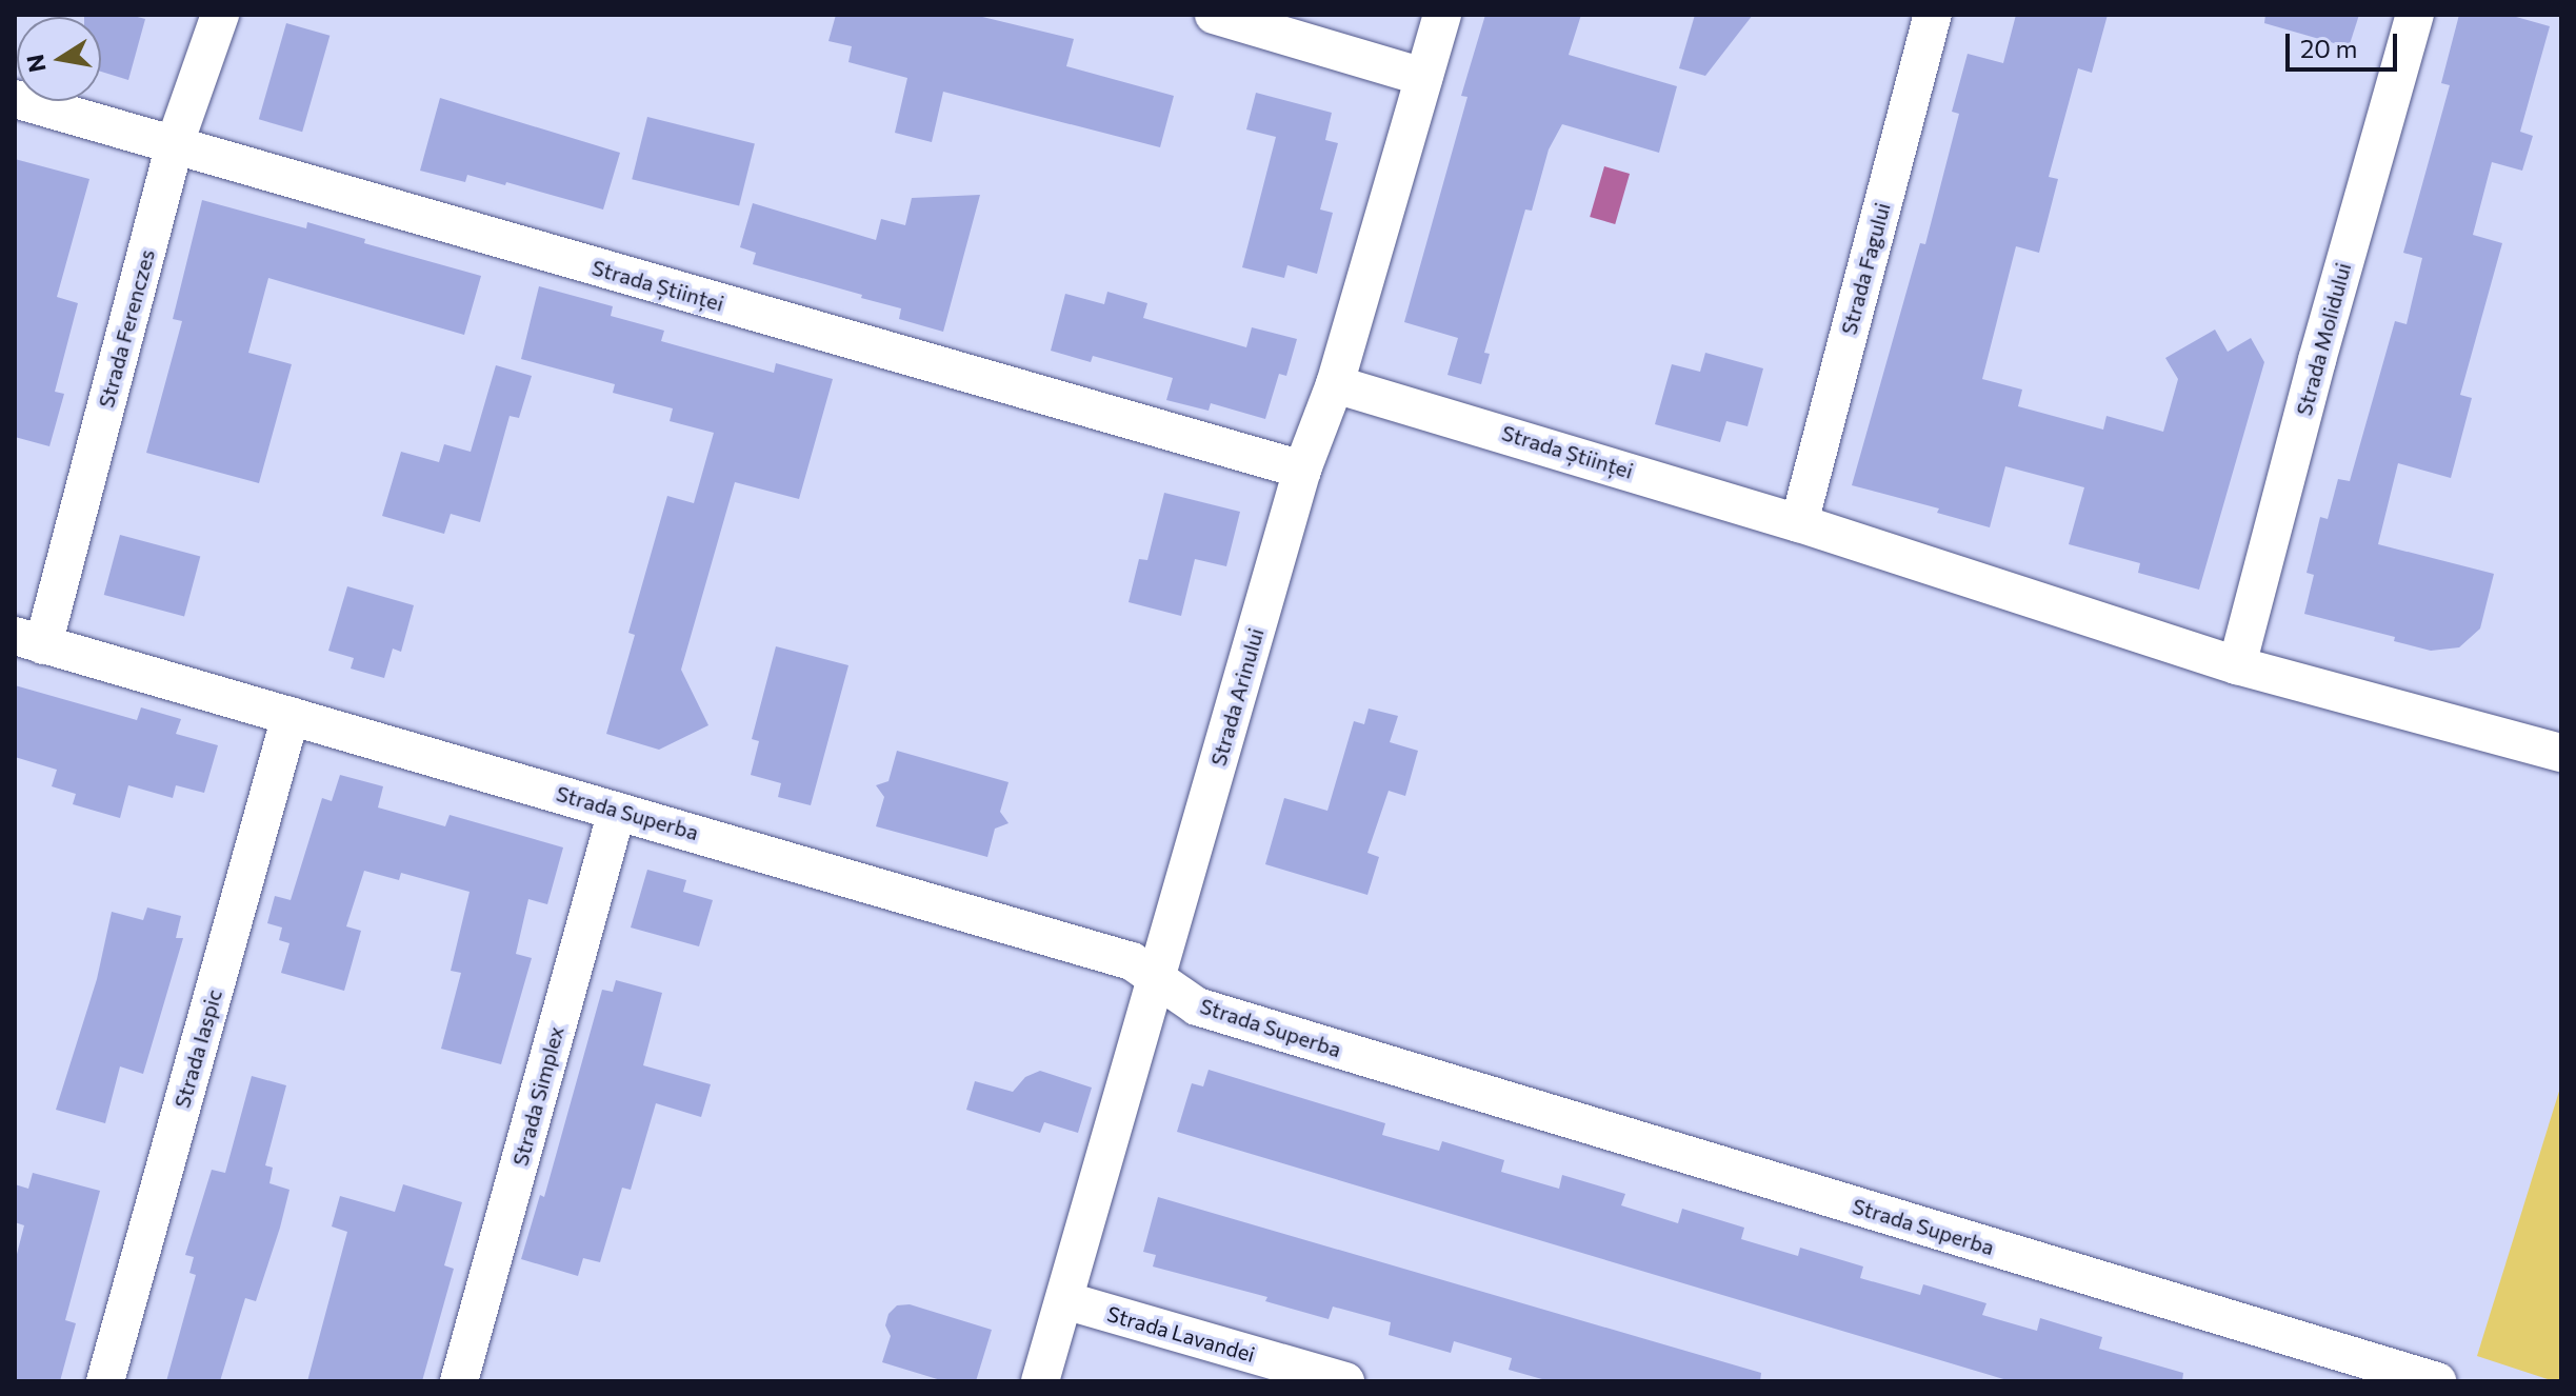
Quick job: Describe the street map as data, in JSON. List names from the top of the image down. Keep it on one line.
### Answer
{"streets":{"street":["Strada Fagului","Strada Științei","Strada Ferenczes","Strada Molidului","Strada Arinului","Strada Superba","Strada Iaspic","Strada Simplex","Strada Lavandei"]},"crossings":[["Strada Fagului","Strada Științei"],["Strada Științei","Strada Ferenczes"],["Strada Științei","Strada Molidului"],["Strada Științei","Strada Arinului"],["Strada Ferenczes","Strada Superba"],["Strada Arinului","Strada Superba"],["Strada Arinului","Strada Lavandei"],["Strada Superba","Strada Iaspic"],["Strada Superba","Strada Simplex"]],"scale_bar":"20 m","north":"left"}
